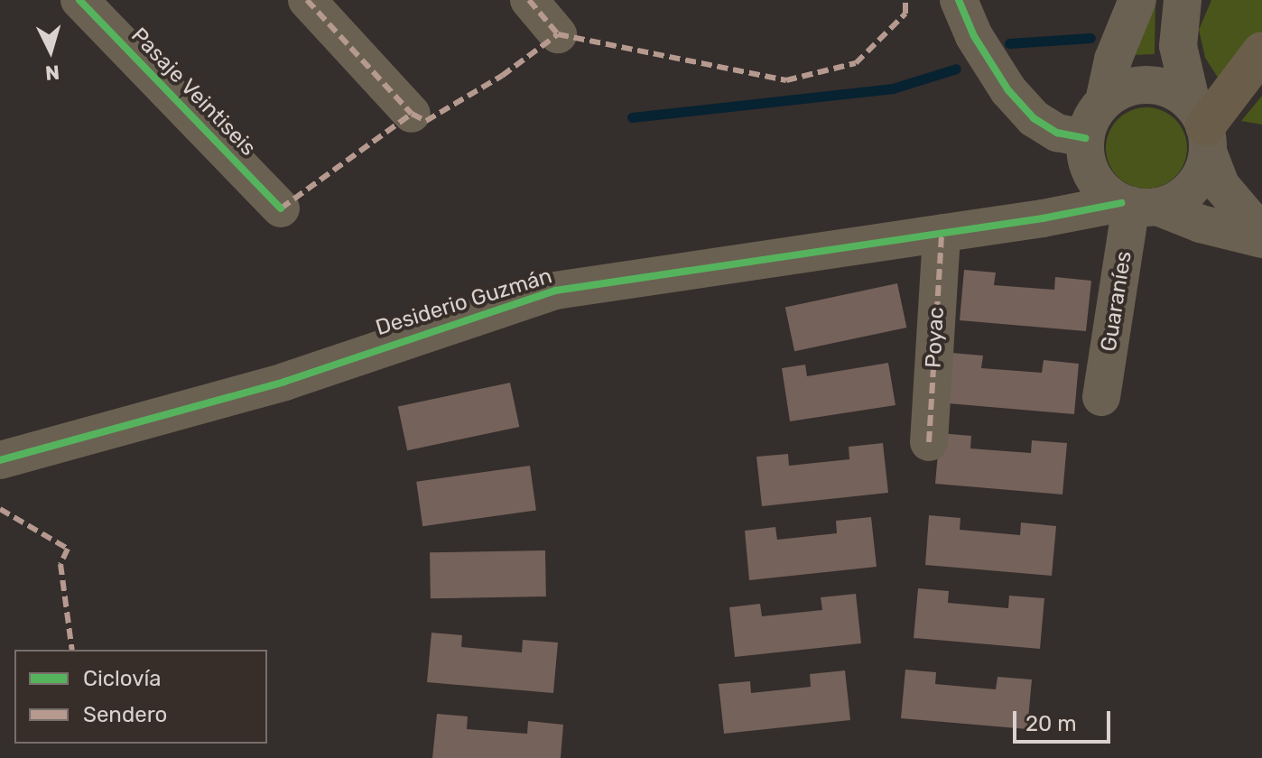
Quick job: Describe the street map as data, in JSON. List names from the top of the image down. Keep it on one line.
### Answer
{"streets":{"street":["Pasaje Veintiseis","Guaraníes","Desiderio Guzmán","Poyac"]},"crossings":[["Guaraníes","Desiderio Guzmán"],["Desiderio Guzmán","Poyac"]],"legend":["Ciclovía","Sendero"],"scale_bar":"20 m","north":"bottom"}
